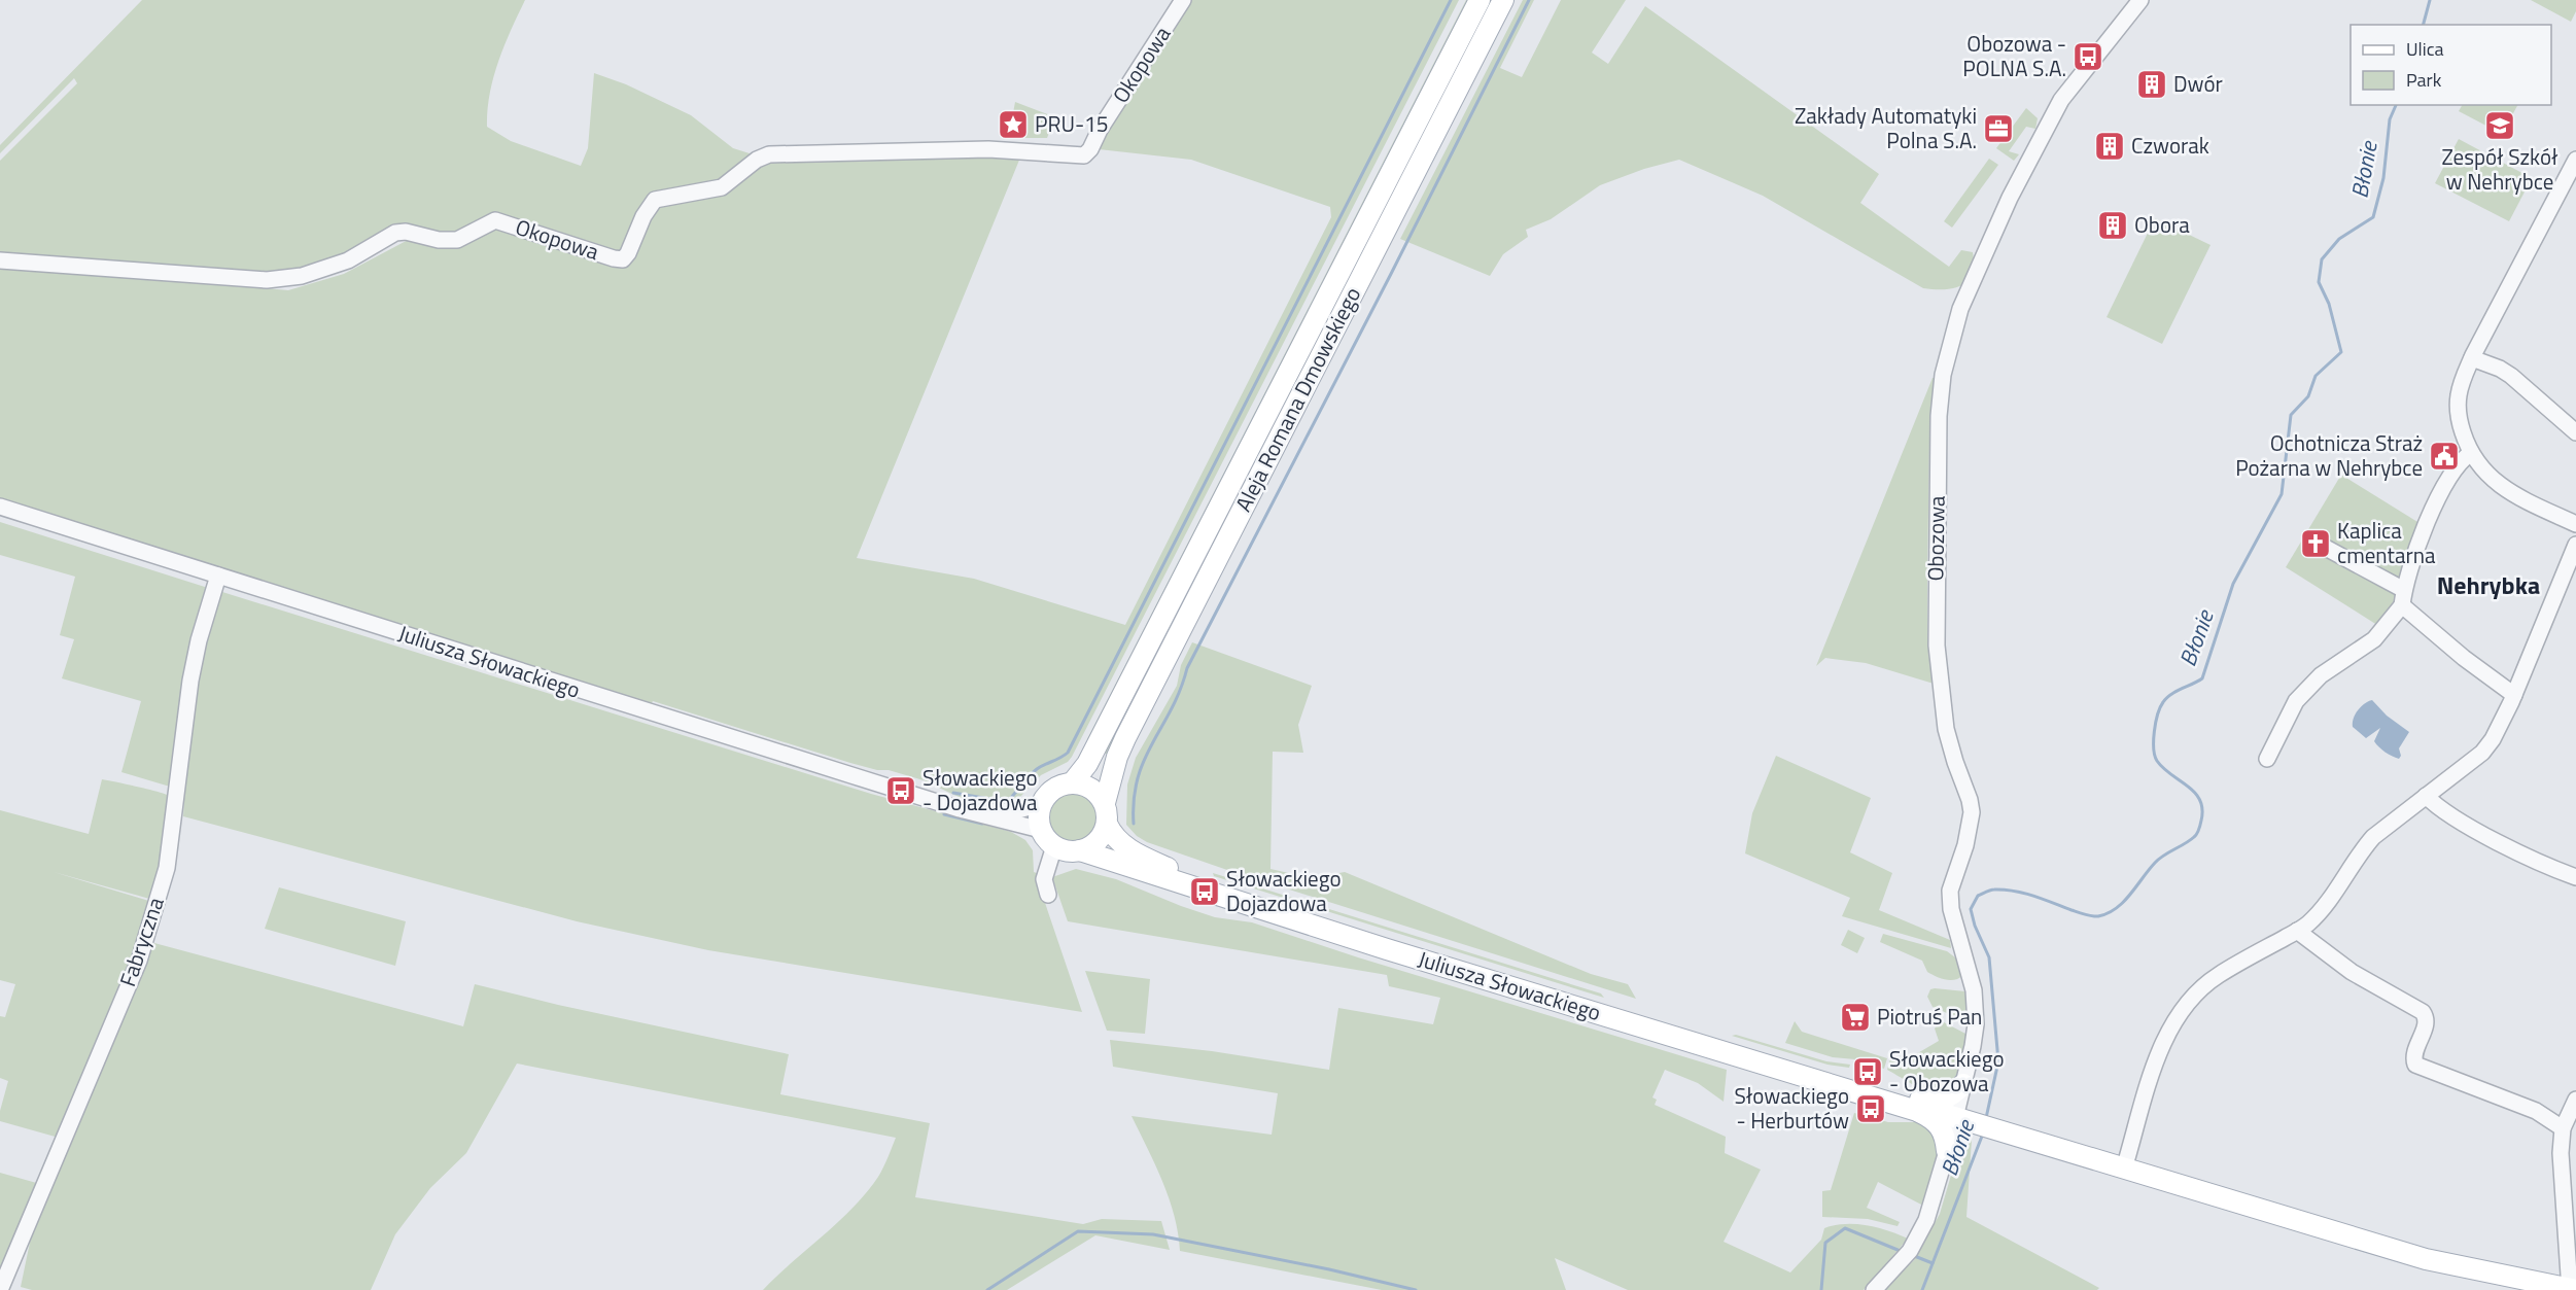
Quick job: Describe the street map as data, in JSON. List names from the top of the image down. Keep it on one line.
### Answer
{"streets":{"main road":["Aleja Romana Dmowskiego","Juliusza Słowackiego"],"street":["Okopowa","Obozowa","Fabryczna"]},"crossings":[["Aleja Romana Dmowskiego","Juliusza Słowackiego"],["Obozowa","Juliusza Słowackiego"],["Juliusza Słowackiego","Fabryczna"]],"districts":["Nehrybka"],"water":["Błonie"],"places":{"bus stop":["Obozowa - POLNA S.A.","Słowackiego - Dojazdowa","Słowackiego Dojazdowa","Słowackiego - Obozowa","Słowackiego - Herburtów"],"building":["Dwór","Czworak","Obora"],"place":["PRU-15"],"school or university":["Zespół Szkół w Nehrybce"],"office":["Zakłady Automatyki Polna S.A."],"public building":["Ochotnicza Straż Pożarna w Nehrybce"],"church":["Kaplica cmentarna"],"supermarket":["Piotruś Pan"]},"legend":["Ulica","Park"]}
